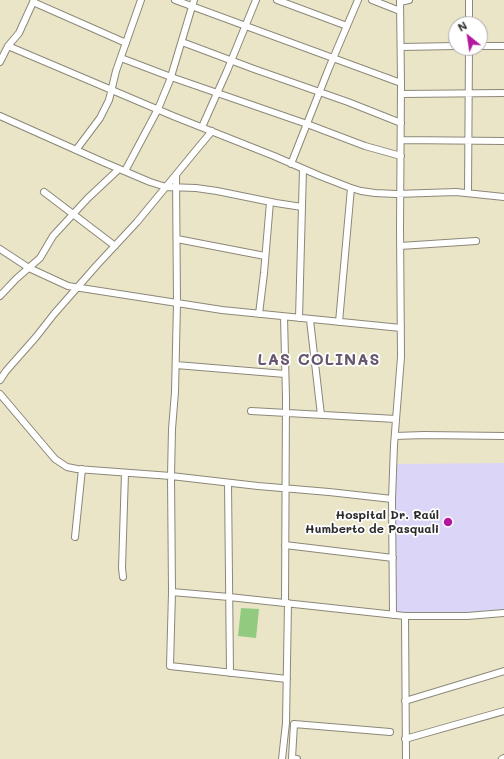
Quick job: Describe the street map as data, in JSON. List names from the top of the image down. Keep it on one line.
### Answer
{"districts":["LAS COLINAS"],"places":["Hospital Dr. Raúl Humberto de Pasquali"],"north":"top left"}
